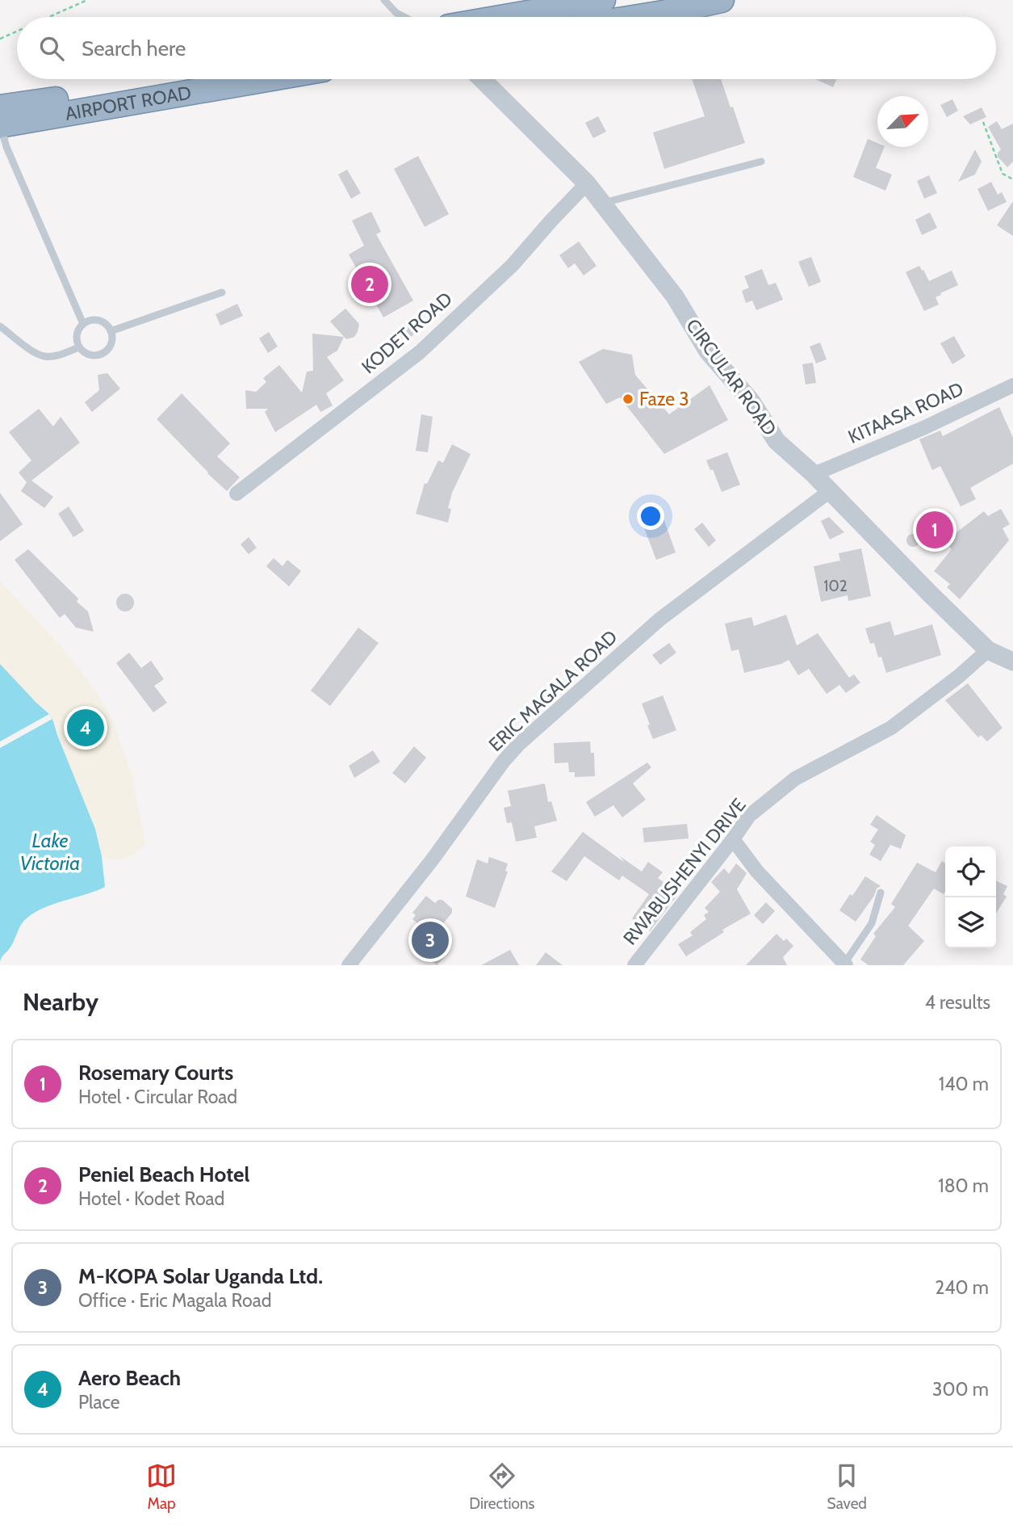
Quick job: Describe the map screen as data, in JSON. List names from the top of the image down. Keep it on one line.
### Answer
{"streets":{"highway":["AIRPORT ROAD"],"street":["KODET ROAD","CIRCULAR ROAD","KITAASA ROAD","ERIC MAGALA ROAD","RWABUSHENYI DRIVE"]},"crossings":[["KODET ROAD","CIRCULAR ROAD"],["CIRCULAR ROAD","KITAASA ROAD"],["CIRCULAR ROAD","ERIC MAGALA ROAD"],["CIRCULAR ROAD","RWABUSHENYI DRIVE"]],"water":["Lake Victoria"],"places":["Faze 3"],"house_numbers":["102"],"north":"top right","page":{"search":"Search here","pins":["2","1","4","3"],"heading":["Nearby","4 results"],"list":[{"mark":"1","name":"Rosemary Courts","note":"Hotel · Circular Road","value":"140 m"},{"mark":"2","name":"Peniel Beach Hotel","note":"Hotel · Kodet Road","value":"180 m"},{"mark":"3","name":"M-KOPA Solar Uganda Ltd.","note":"Office · Eric Magala Road","value":"240 m"},{"mark":"4","name":"Aero Beach","note":"Place","value":"300 m"}],"nav":["Map","Directions","Saved"]}}
